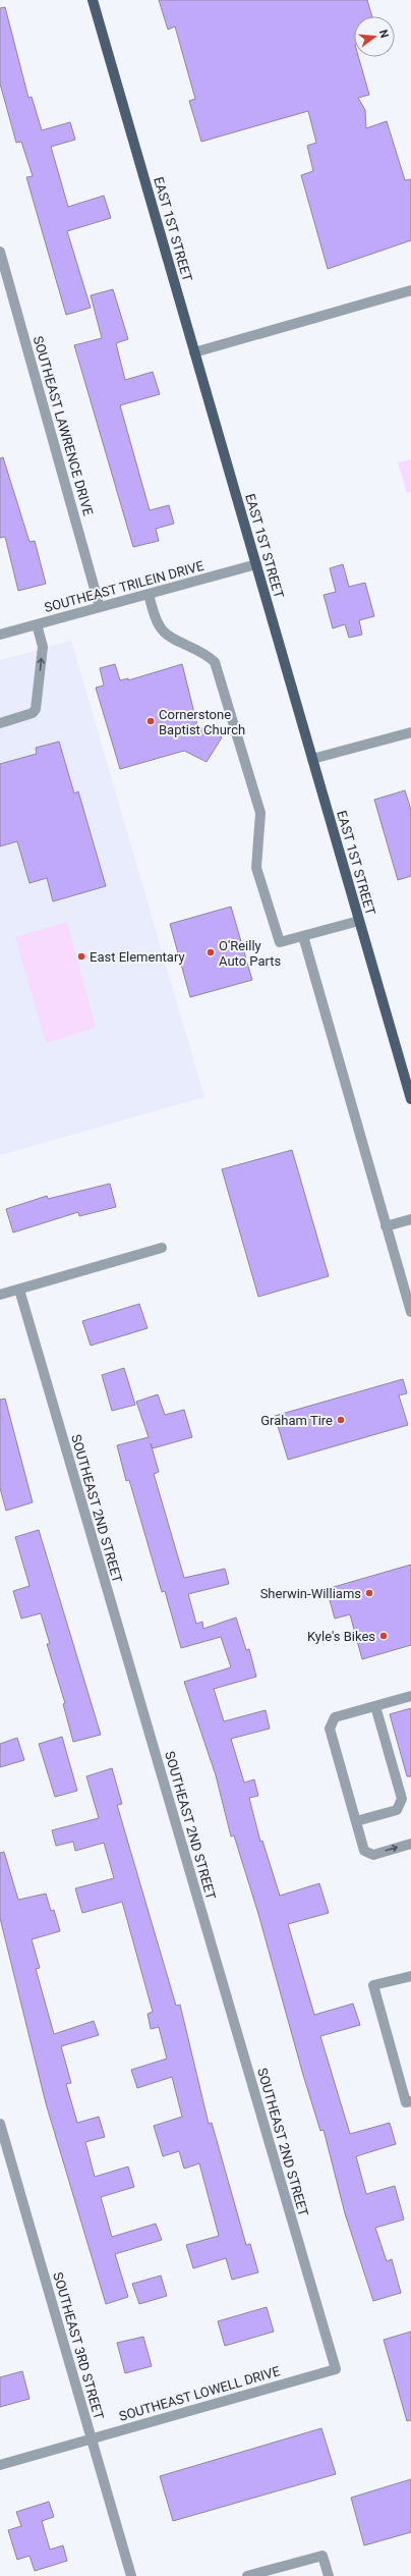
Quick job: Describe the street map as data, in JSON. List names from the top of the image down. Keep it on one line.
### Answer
{"streets":{"main road":["EAST 1ST STREET"],"street":["SOUTHEAST LAWRENCE DRIVE","SOUTHEAST TRILEIN DRIVE","SOUTHEAST 2ND STREET","SOUTHEAST 3RD STREET","SOUTHEAST LOWELL DRIVE"]},"crossings":[["EAST 1ST STREET","SOUTHEAST TRILEIN DRIVE"],["SOUTHEAST LAWRENCE DRIVE","SOUTHEAST TRILEIN DRIVE"],["SOUTHEAST 2ND STREET","SOUTHEAST LOWELL DRIVE"],["SOUTHEAST 3RD STREET","SOUTHEAST LOWELL DRIVE"]],"places":["Cornerstone Baptist Church","O'Reilly Auto Parts","East Elementary","Graham Tire","Sherwin-Williams","Kyle's Bikes"],"north":"right"}
